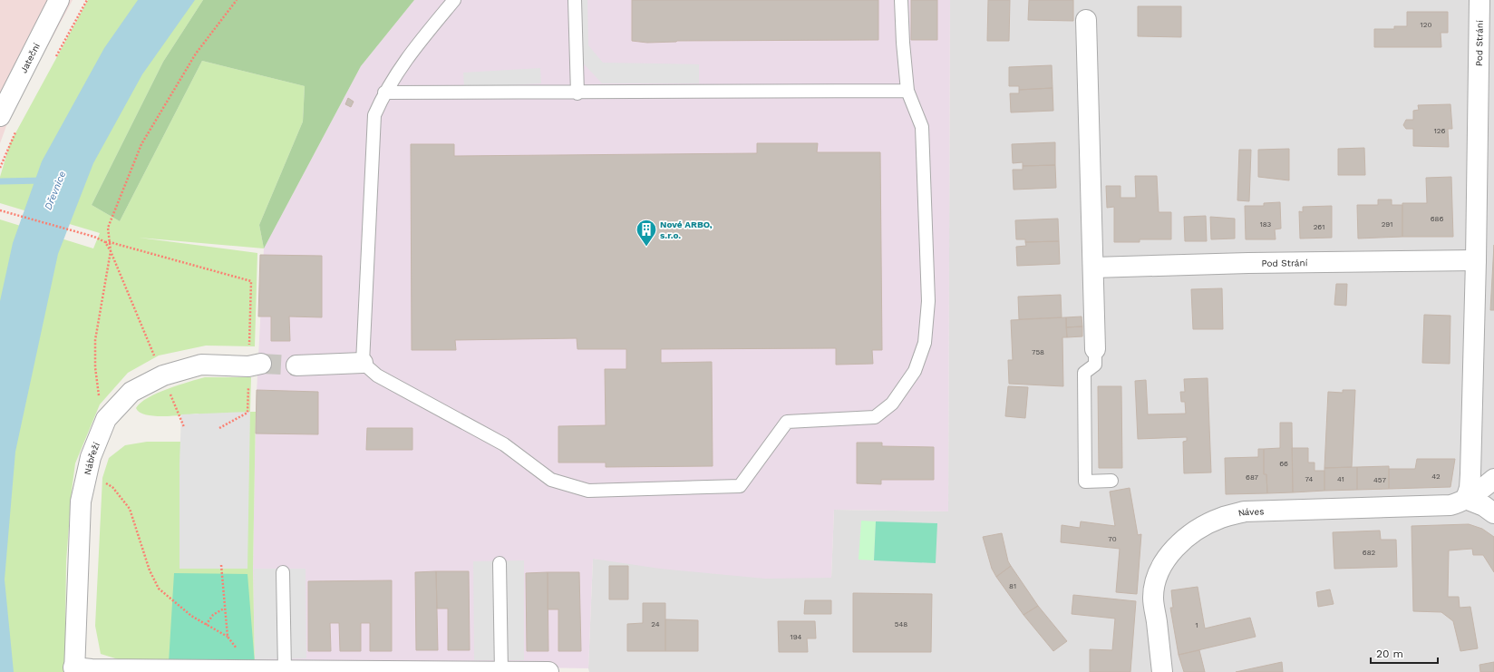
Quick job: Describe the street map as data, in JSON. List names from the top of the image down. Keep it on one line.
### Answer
{"streets":{"street":["Pod Strání","Jateční","Nábřeží","Náves"]},"crossings":[["Pod Strání","Náves"]],"water":["Dřevnice"],"places":{"building":["Nové ARBO, s.r.o."]},"house_numbers":["120","126","686","183","291","261","758","66","42","687","74","41","457","70","682","81","24","548","1","194"],"scale_bar":"20 m"}
